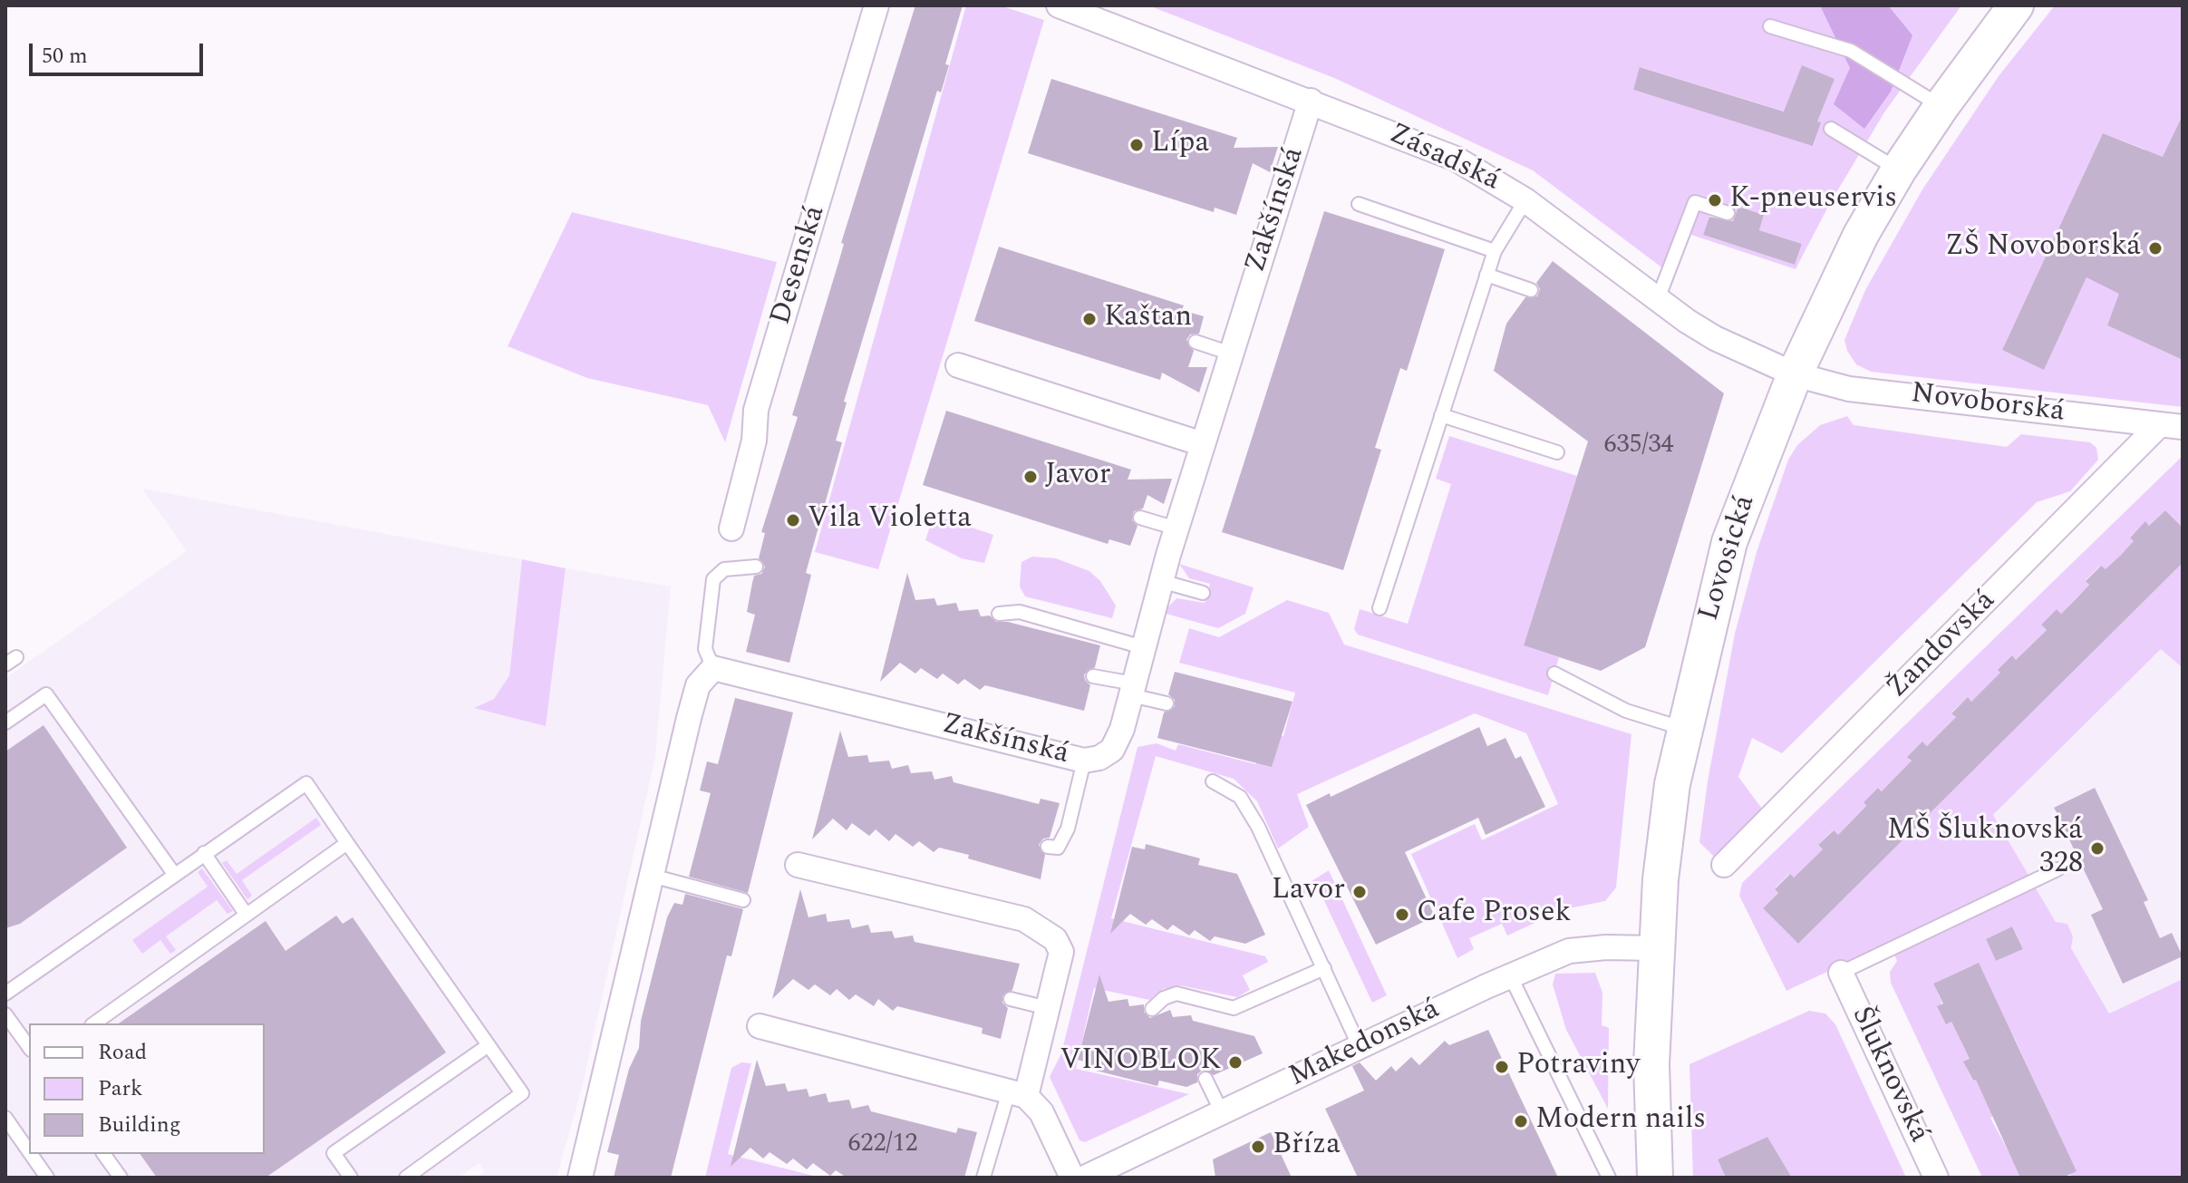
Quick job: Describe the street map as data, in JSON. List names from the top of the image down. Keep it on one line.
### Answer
{"streets":{"street":["Zásadská","Zakšínská","Desenská","Novoborská","Lovosická","Žandovská","Makedonská","Šluknovská"]},"crossings":[["Zásadská","Zakšínská"],["Zásadská","Novoborská"],["Zásadská","Lovosická"],["Novoborská","Lovosická"],["Novoborská","Žandovská"],["Lovosická","Makedonská"]],"places":["Lípa","K-pneuservis","ZŠ Novoborská","Kaštan","Javor","Vila Violetta","MŠ Šluknovská 328","Lavor","Cafe Prosek","VINOBLOK","Potraviny","Modern nails","Bříza"],"house_numbers":["635/34","622/12"],"legend":["Road","Park","Building"],"scale_bar":"50 m"}
